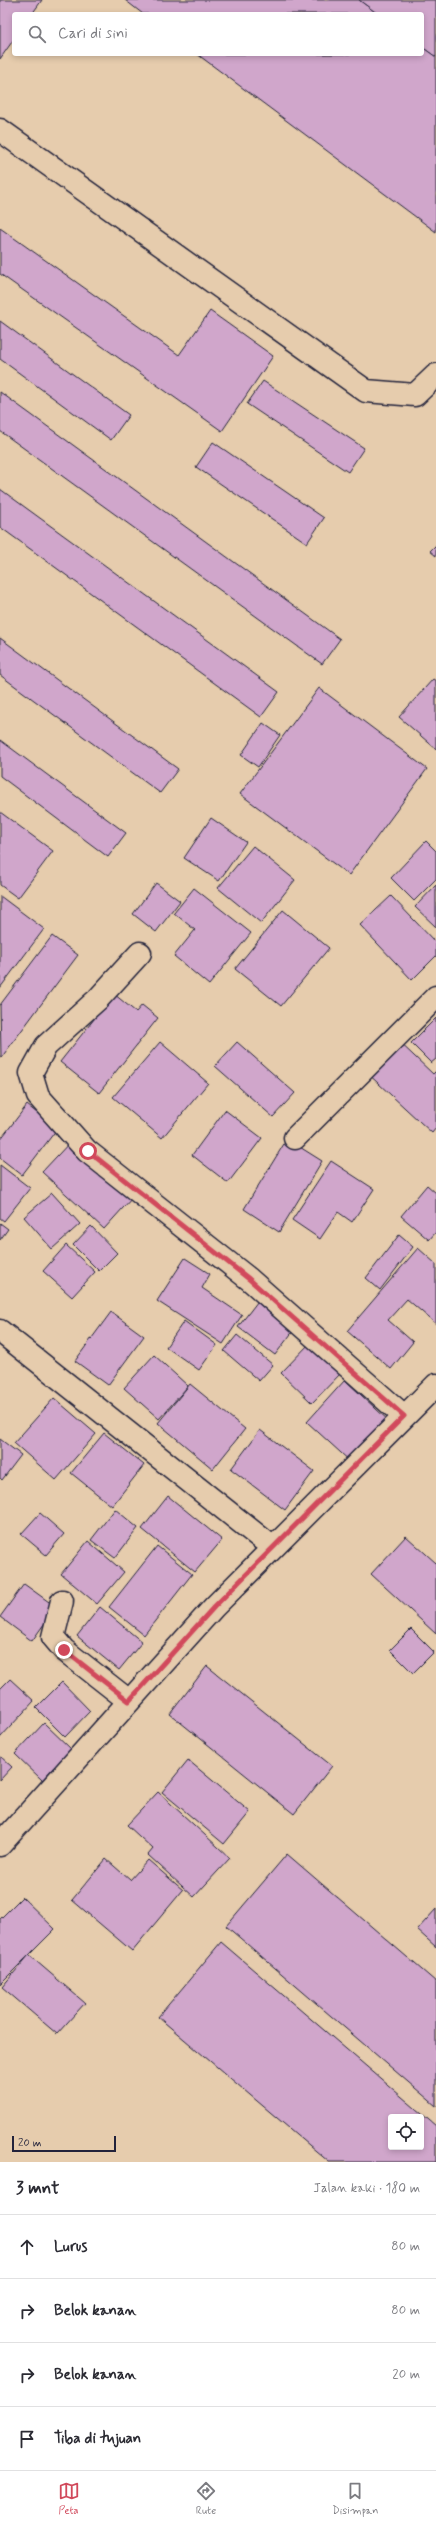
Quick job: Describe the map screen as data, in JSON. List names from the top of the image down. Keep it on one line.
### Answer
{"scale_bar":"20 m","page":{"search":"Cari di sini","scale":"20 m","heading":["3 mnt","Jalan kaki · 180 m"],"list":[["Lurus","80 m"],["Belok kanan","80 m"],["Belok kanan","20 m"],"Tiba di tujuan"],"nav":["Peta","Rute","Disimpan"]}}
